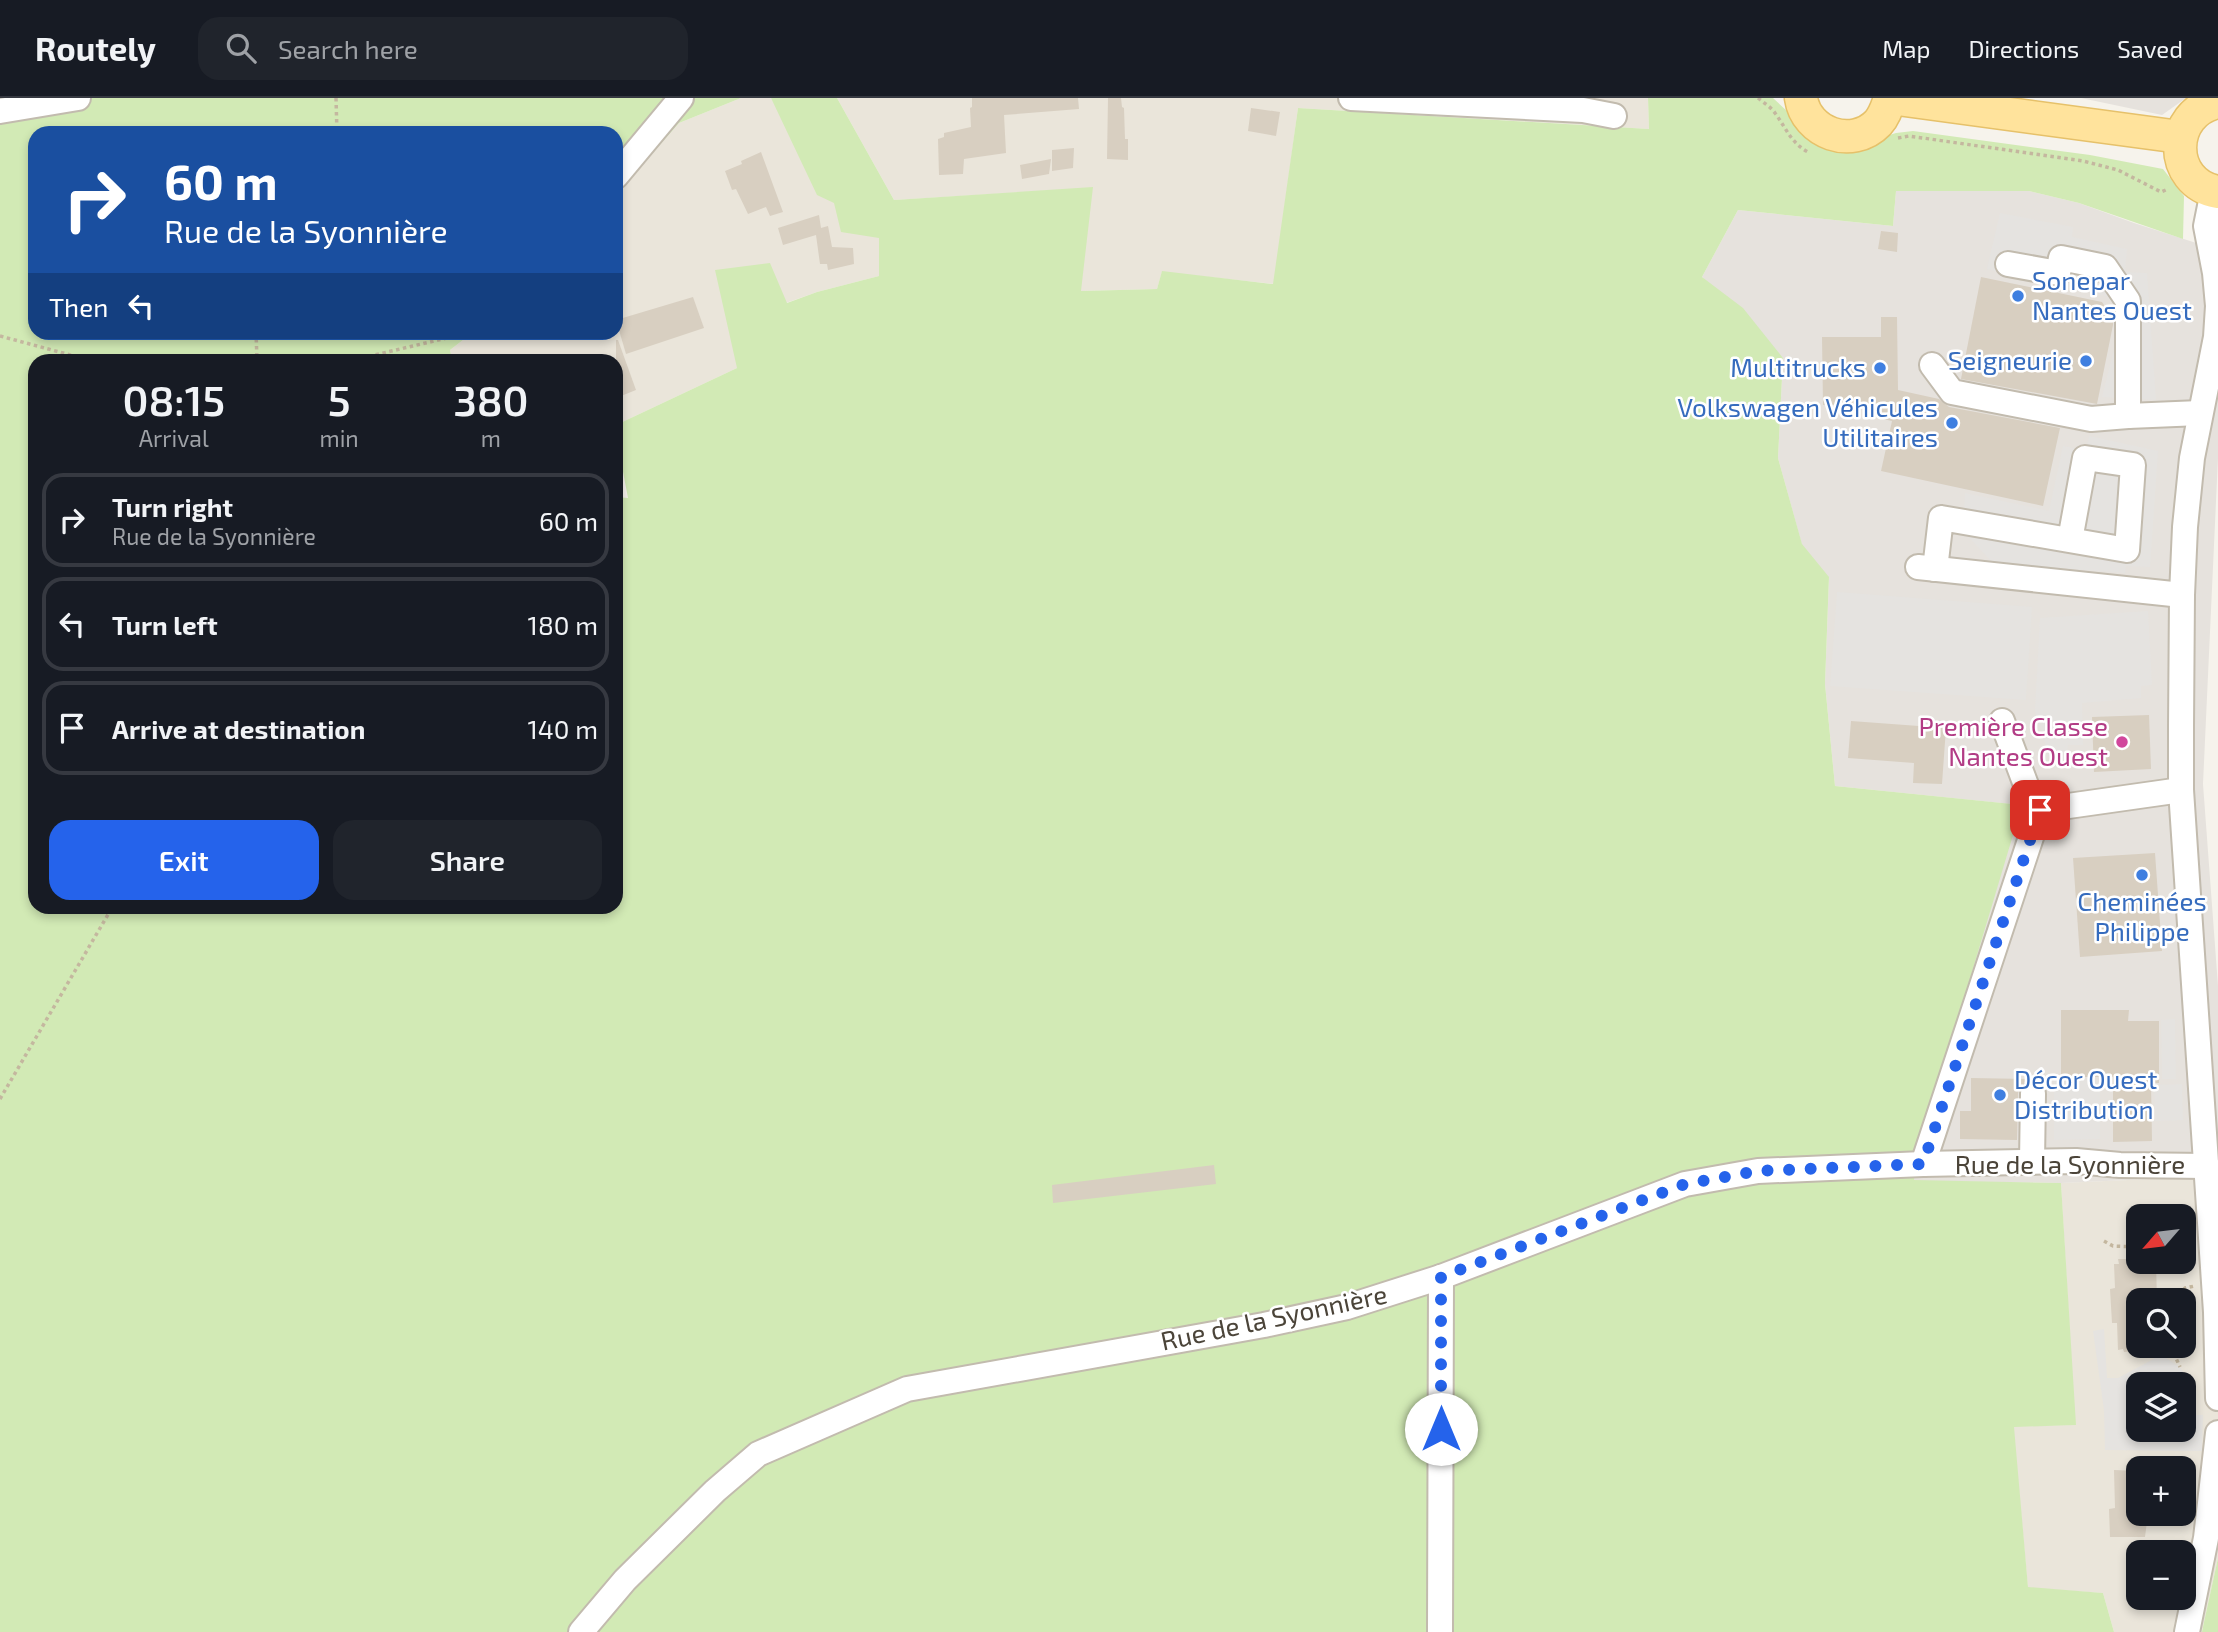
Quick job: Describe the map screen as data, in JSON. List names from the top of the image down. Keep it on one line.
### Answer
{"streets":{"street":["Rue de la Syonnière"]},"places":["Sonepar Nantes Ouest","Seigneurie","Multitrucks","Volkswagen Véhicules Utilitaires","Première Classe Nantes Ouest","Cheminées Philippe","Décor Ouest Distribution"],"north":"bottom left","page":{"header":"Routely","search":"Search here","nav":["Map","Directions","Saved"],"turn":["60 m","Rue de la Syonnière"],"then":"Then","eta":["08:15","Arrival","5","min","380","m"],"list":[{"name":"Turn right","note":"Rue de la Syonnière","value":"60 m"},{"name":"Turn left","value":"180 m"},{"name":"Arrive at destination","value":"140 m"}],"buttons":["Exit","Share"],"map_buttons":["+","−"]}}
